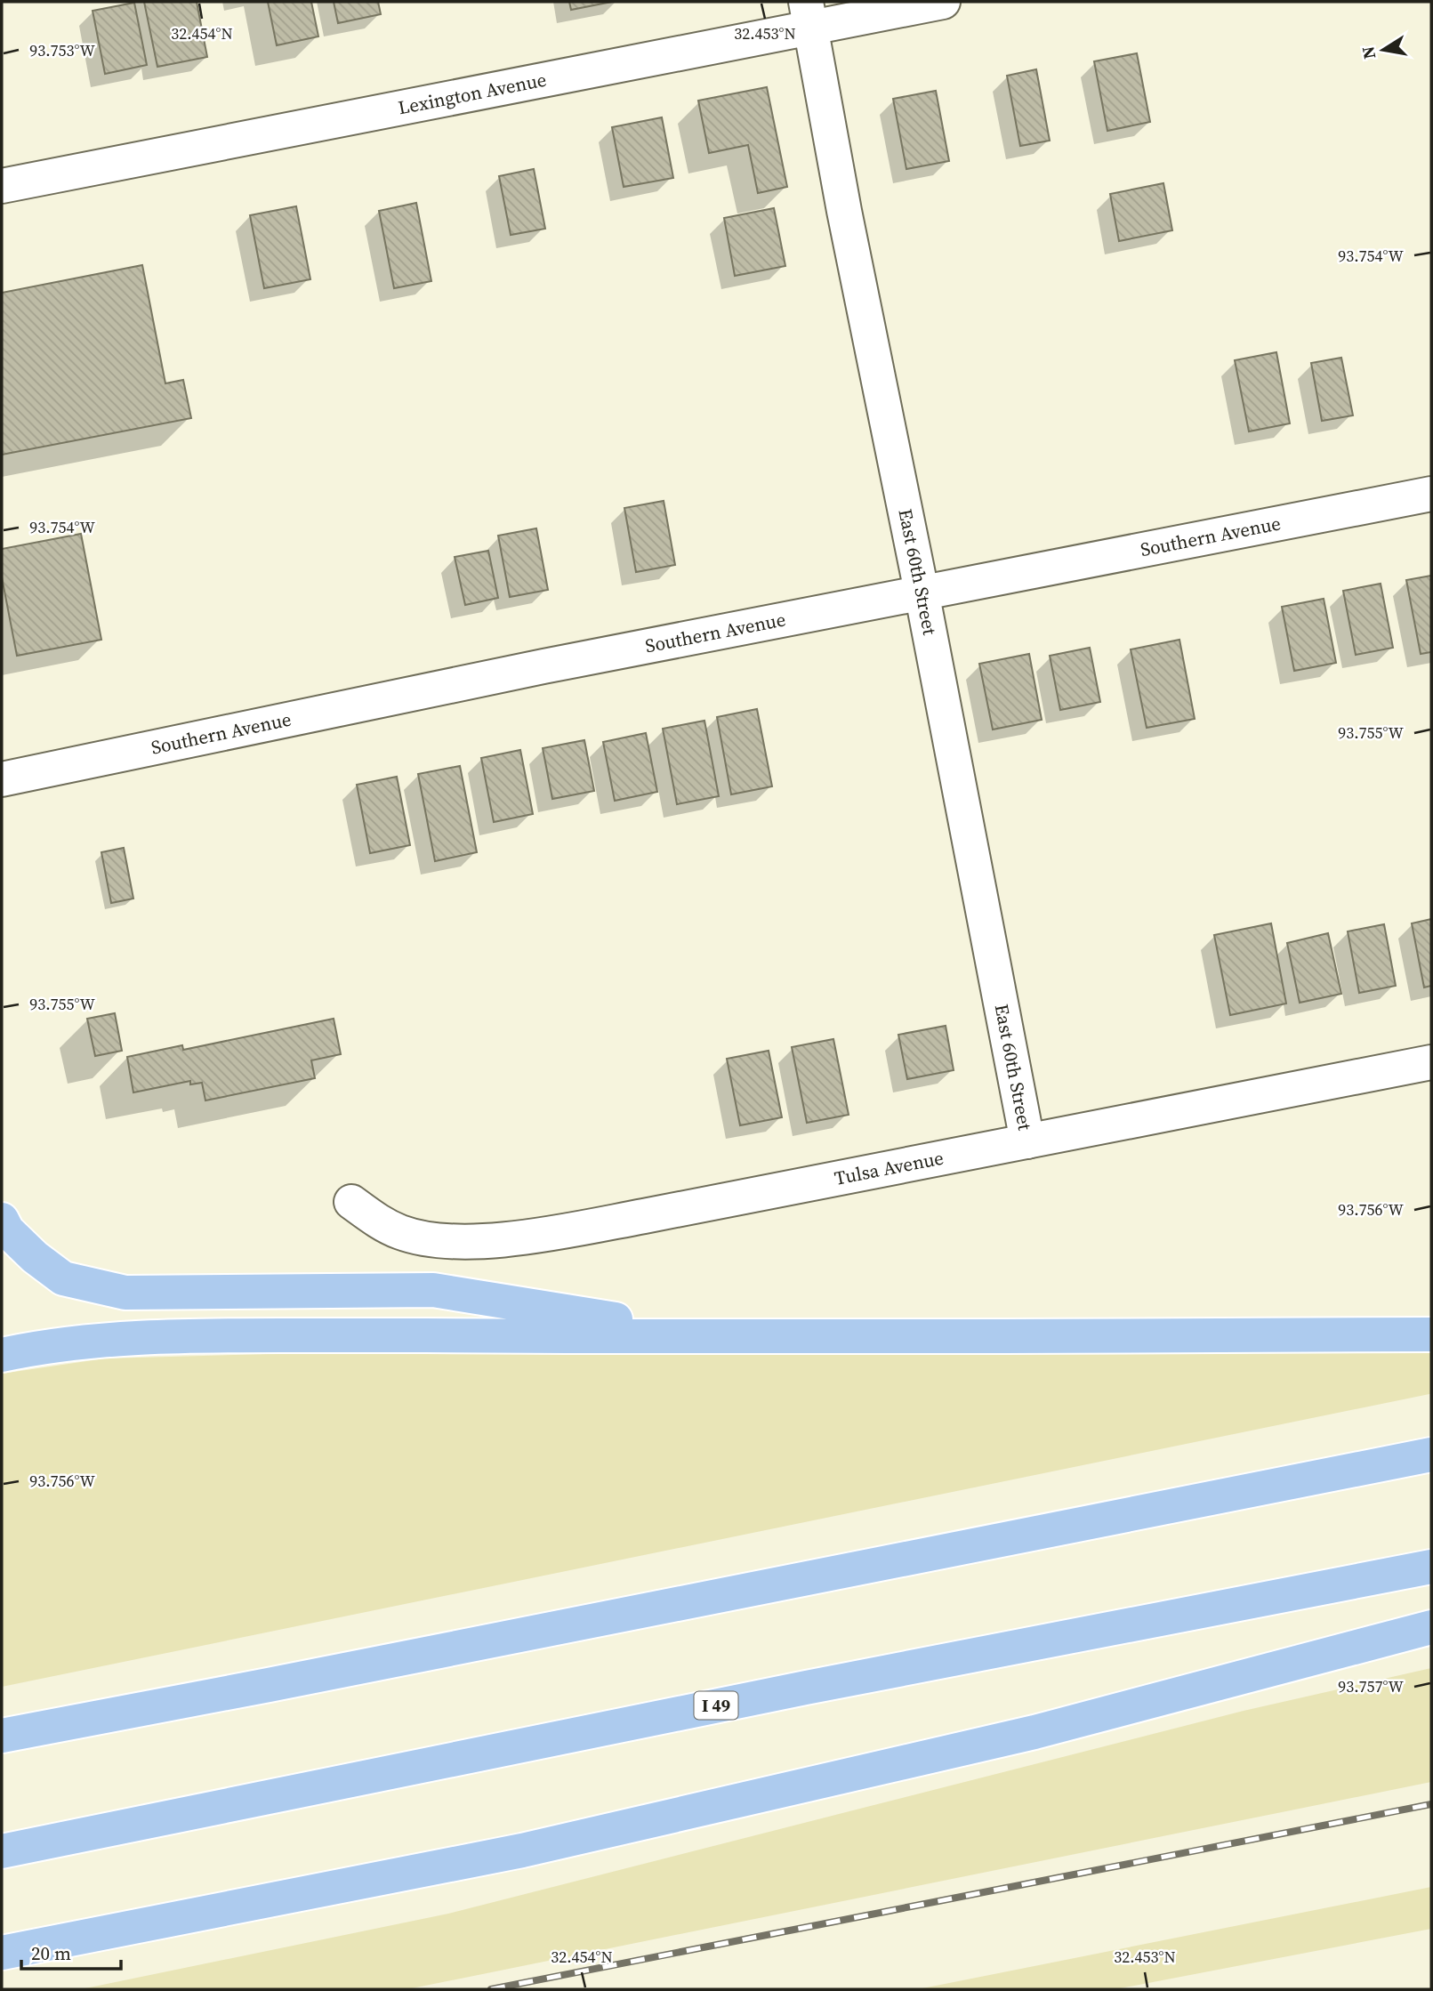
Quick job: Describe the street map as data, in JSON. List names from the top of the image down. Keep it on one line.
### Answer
{"streets":{"highway":["I 49"],"street":["Lexington Avenue","Southern Avenue","East 60th Street","Tulsa Avenue"]},"crossings":[["Lexington Avenue","East 60th Street"],["Southern Avenue","East 60th Street"],["East 60th Street","Tulsa Avenue"]],"scale_bar":"20 m","north":"left","coordinates":["32.454°N","32.453°N","93.753°W","93.754°W","93.755°W","93.756°W","93.757°W"]}
